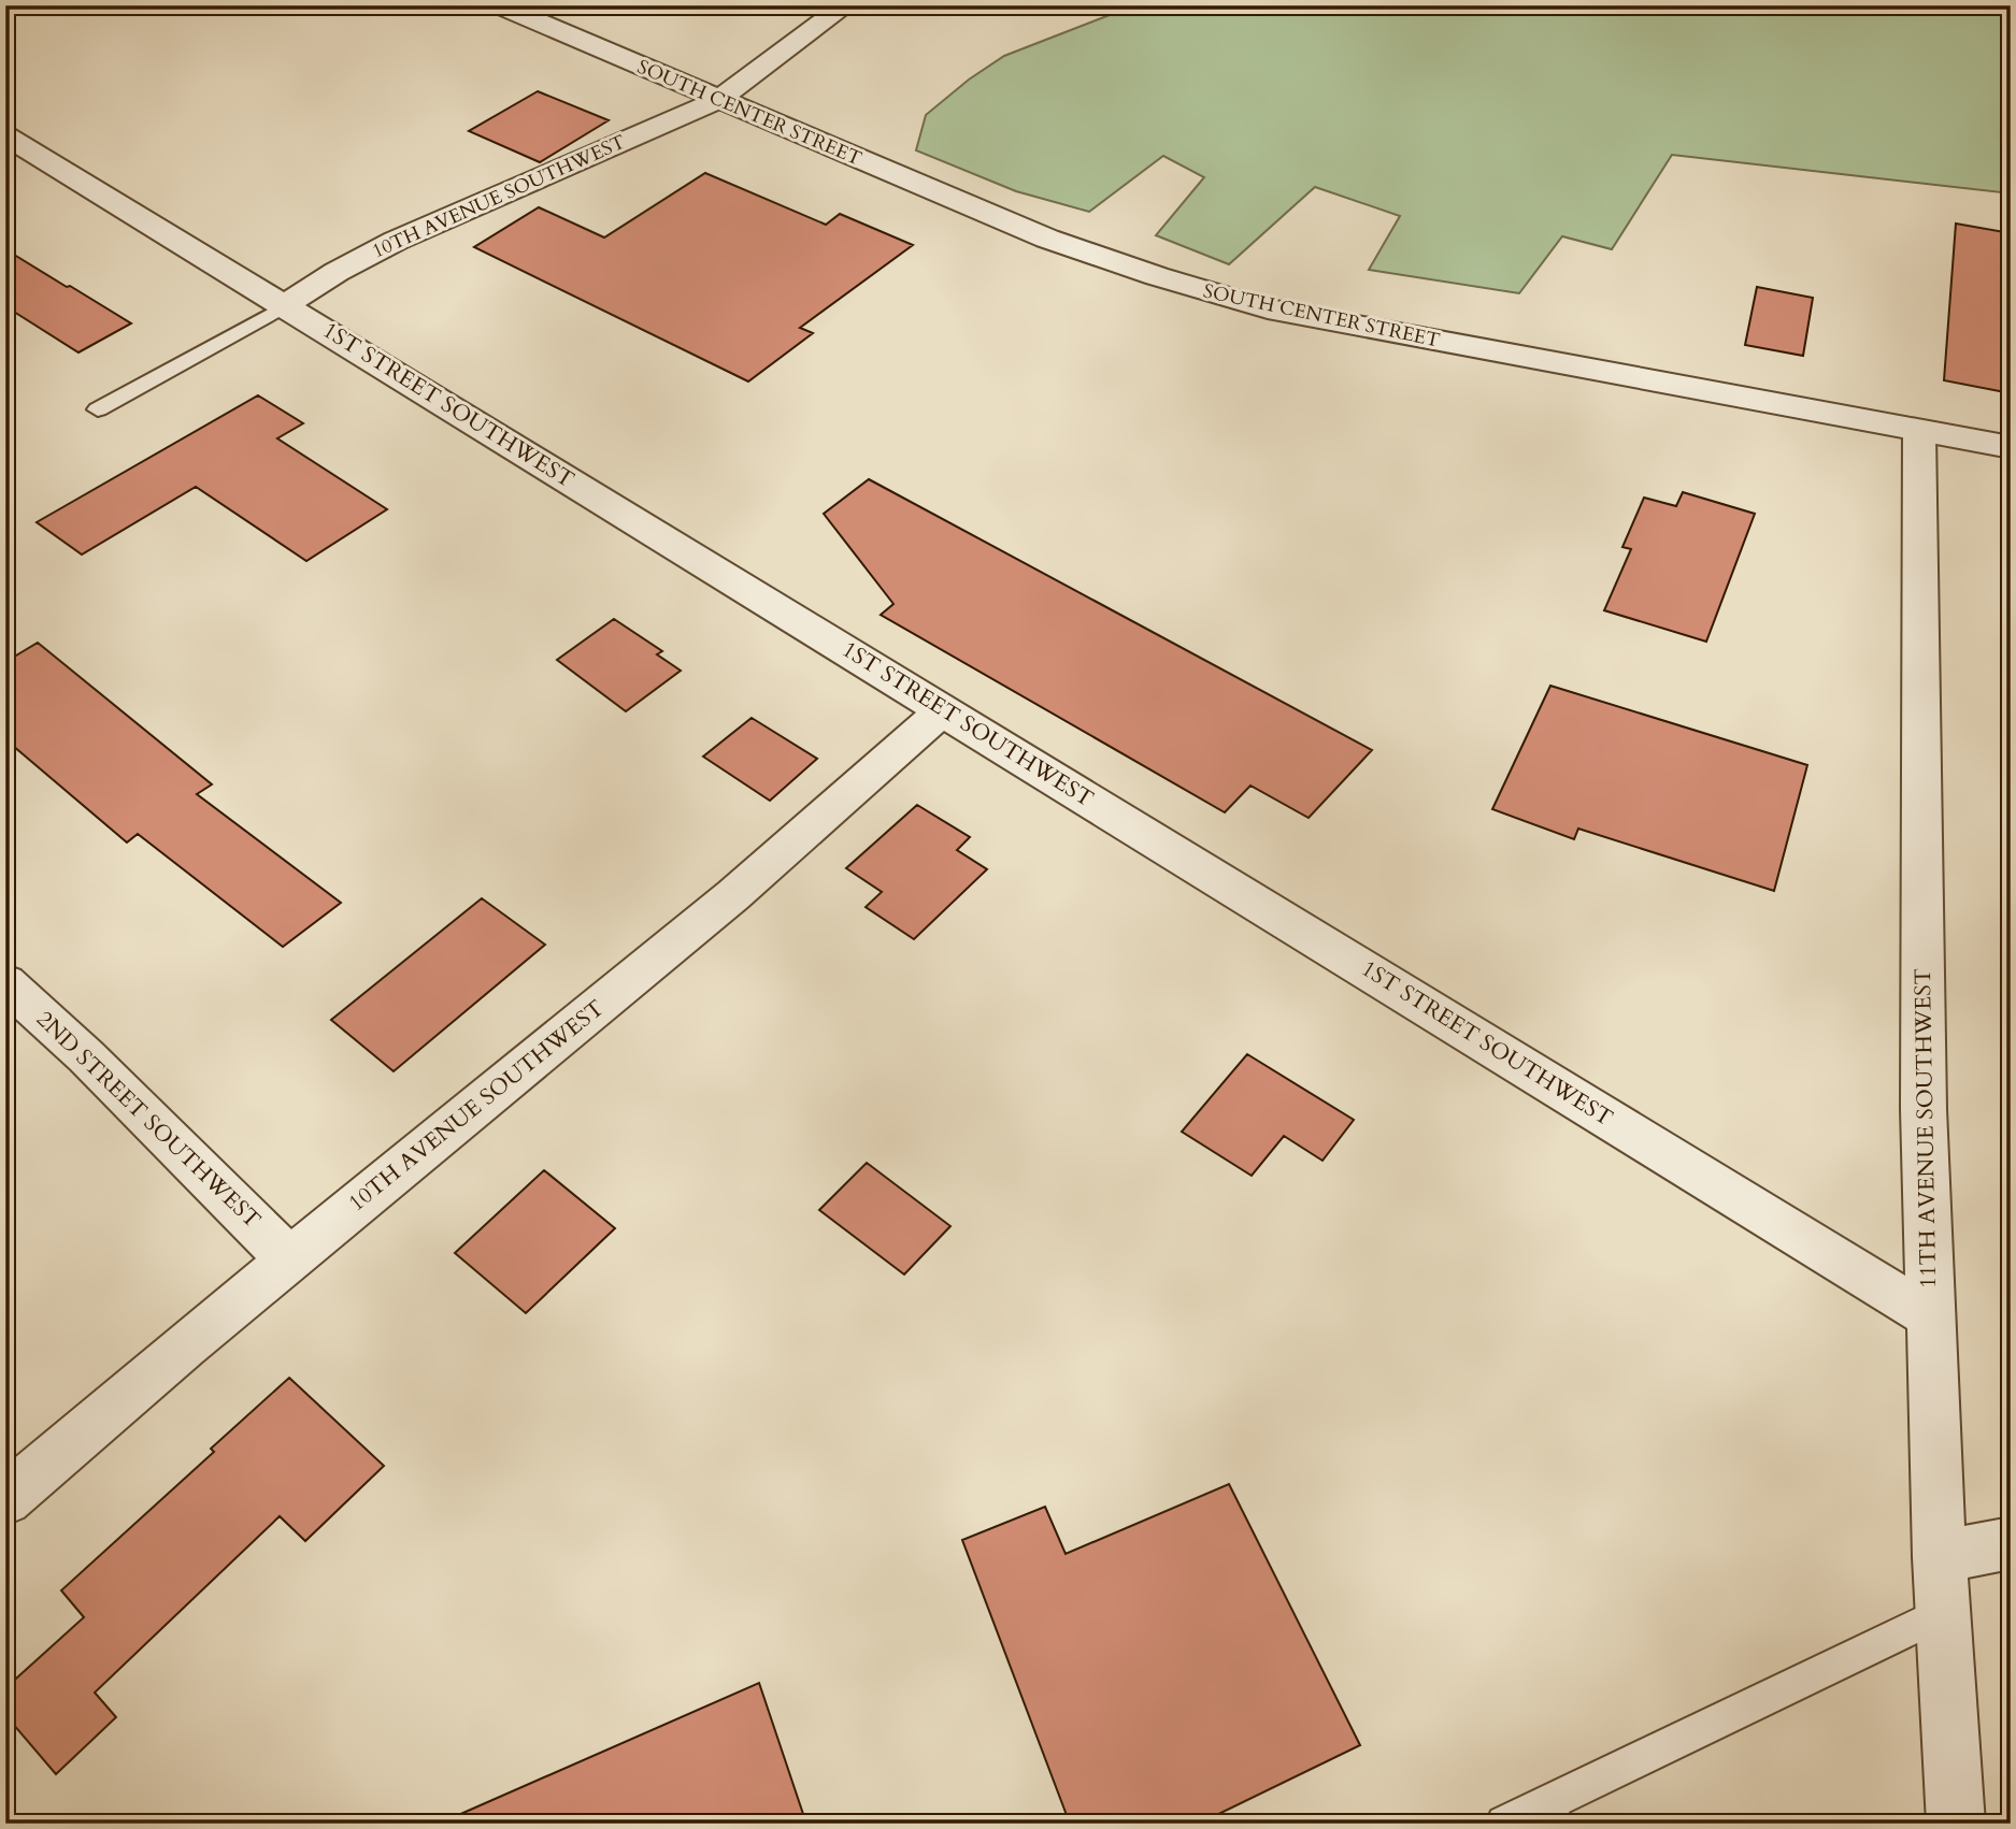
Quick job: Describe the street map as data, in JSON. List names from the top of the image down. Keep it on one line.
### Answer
{"streets":{"street":["SOUTH CENTER STREET","10TH AVENUE SOUTHWEST","1ST STREET SOUTHWEST","2ND STREET SOUTHWEST","11TH AVENUE SOUTHWEST"]},"crossings":[["SOUTH CENTER STREET","10TH AVENUE SOUTHWEST"],["SOUTH CENTER STREET","11TH AVENUE SOUTHWEST"],["10TH AVENUE SOUTHWEST","1ST STREET SOUTHWEST"],["10TH AVENUE SOUTHWEST","2ND STREET SOUTHWEST"],["1ST STREET SOUTHWEST","11TH AVENUE SOUTHWEST"]]}
